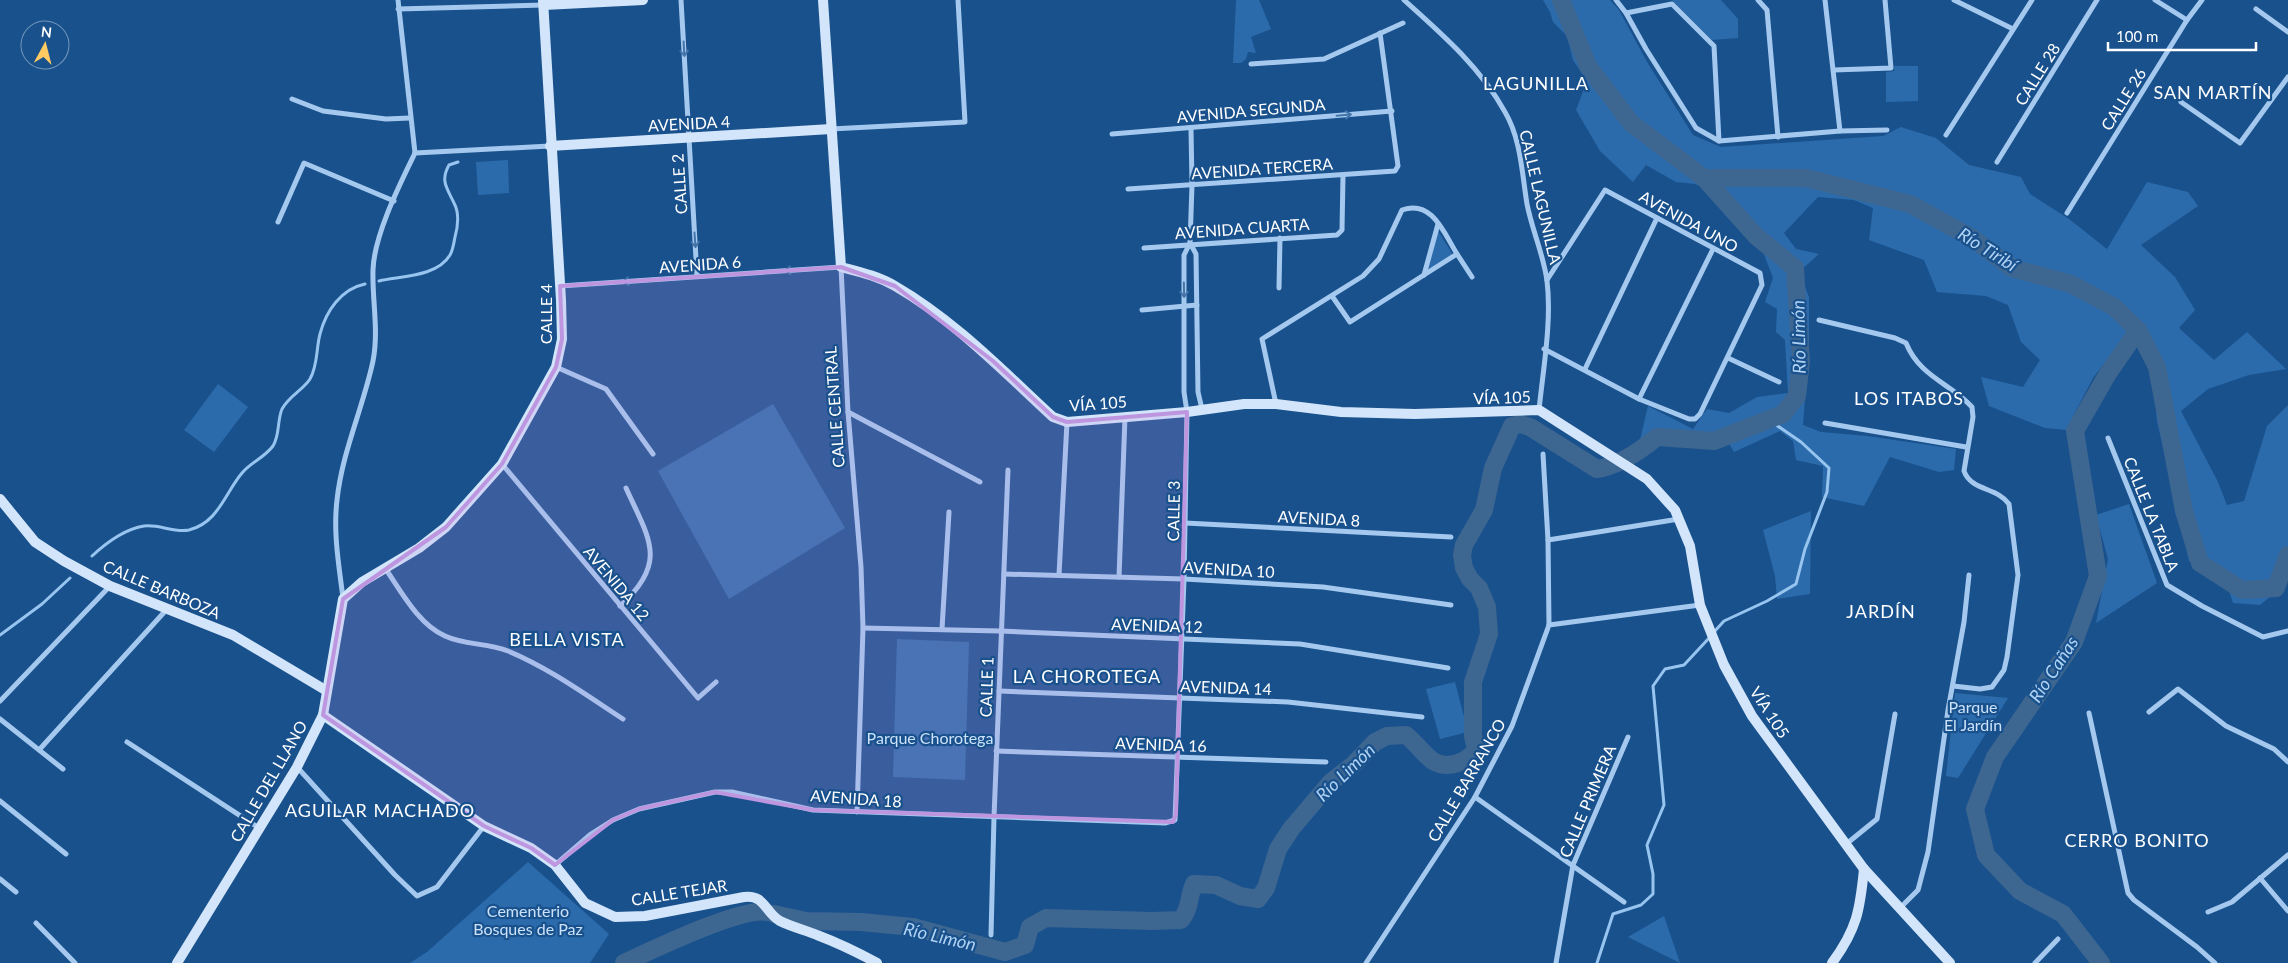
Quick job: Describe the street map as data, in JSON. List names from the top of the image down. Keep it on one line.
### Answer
{"streets":{"main road":["AVENIDA 4","CALLE 4","VÍA 105","CALLE CENTRAL","CALLE BARBOZA","CALLE DEL LLANO","CALLE TEJAR"],"street":["CALLE 28","CALLE 26","AVENIDA SEGUNDA","AVENIDA TERCERA","CALLE 2","CALLE LAGUNILLA","AVENIDA UNO","AVENIDA CUARTA","AVENIDA 6","CALLE 3","CALLE LA TABLA","AVENIDA 8","AVENIDA 10","AVENIDA 12","CALLE 1","AVENIDA 14","AVENIDA 16","CALLE BARRANCO","AVENIDA 18","CALLE PRIMERA"]},"crossings":[["AVENIDA SEGUNDA","AVENIDA TERCERA"],["AVENIDA 4","CALLE 2"],["AVENIDA 4","CALLE 4"],["AVENIDA 4","CALLE CENTRAL"],["AVENIDA TERCERA","AVENIDA CUARTA"],["CALLE 2","AVENIDA 6"],["CALLE LAGUNILLA","AVENIDA UNO"],["CALLE LAGUNILLA","VÍA 105"],["AVENIDA 6","CALLE 4"],["AVENIDA 6","VÍA 105"],["AVENIDA 6","CALLE CENTRAL"],["CALLE 4","AVENIDA 12"],["CALLE 4","CALLE DEL LLANO"],["VÍA 105","CALLE CENTRAL"],["VÍA 105","CALLE 3"],["CALLE CENTRAL","AVENIDA 12"],["CALLE CENTRAL","AVENIDA 18"],["CALLE 3","AVENIDA 8"],["CALLE 3","AVENIDA 10"],["CALLE 3","AVENIDA 12"],["CALLE 3","AVENIDA 14"],["CALLE 3","AVENIDA 16"],["CALLE 3","AVENIDA 18"],["AVENIDA 10","CALLE 1"],["AVENIDA 12","CALLE 1"],["CALLE BARBOZA","CALLE DEL LLANO"],["CALLE 1","AVENIDA 14"],["CALLE 1","AVENIDA 16"],["CALLE 1","AVENIDA 18"],["CALLE DEL LLANO","CALLE TEJAR"],["AVENIDA 18","CALLE TEJAR"]],"one_way":["AVENIDA SEGUNDA","CALLE 2","AVENIDA 6"],"districts":["LAGUNILLA","SAN MARTÍN","LOS ITABOS","JARDÍN","BELLA VISTA","LA CHOROTEGA","AGUILAR MACHADO","CERRO BONITO"],"water":["Río Tiribí","Río Limón","Río Cañas"],"parks":["Parque El Jardín","Parque Chorotega","Cementerio Bosques de Paz"],"scale_bar":"100 m","north":"top"}
